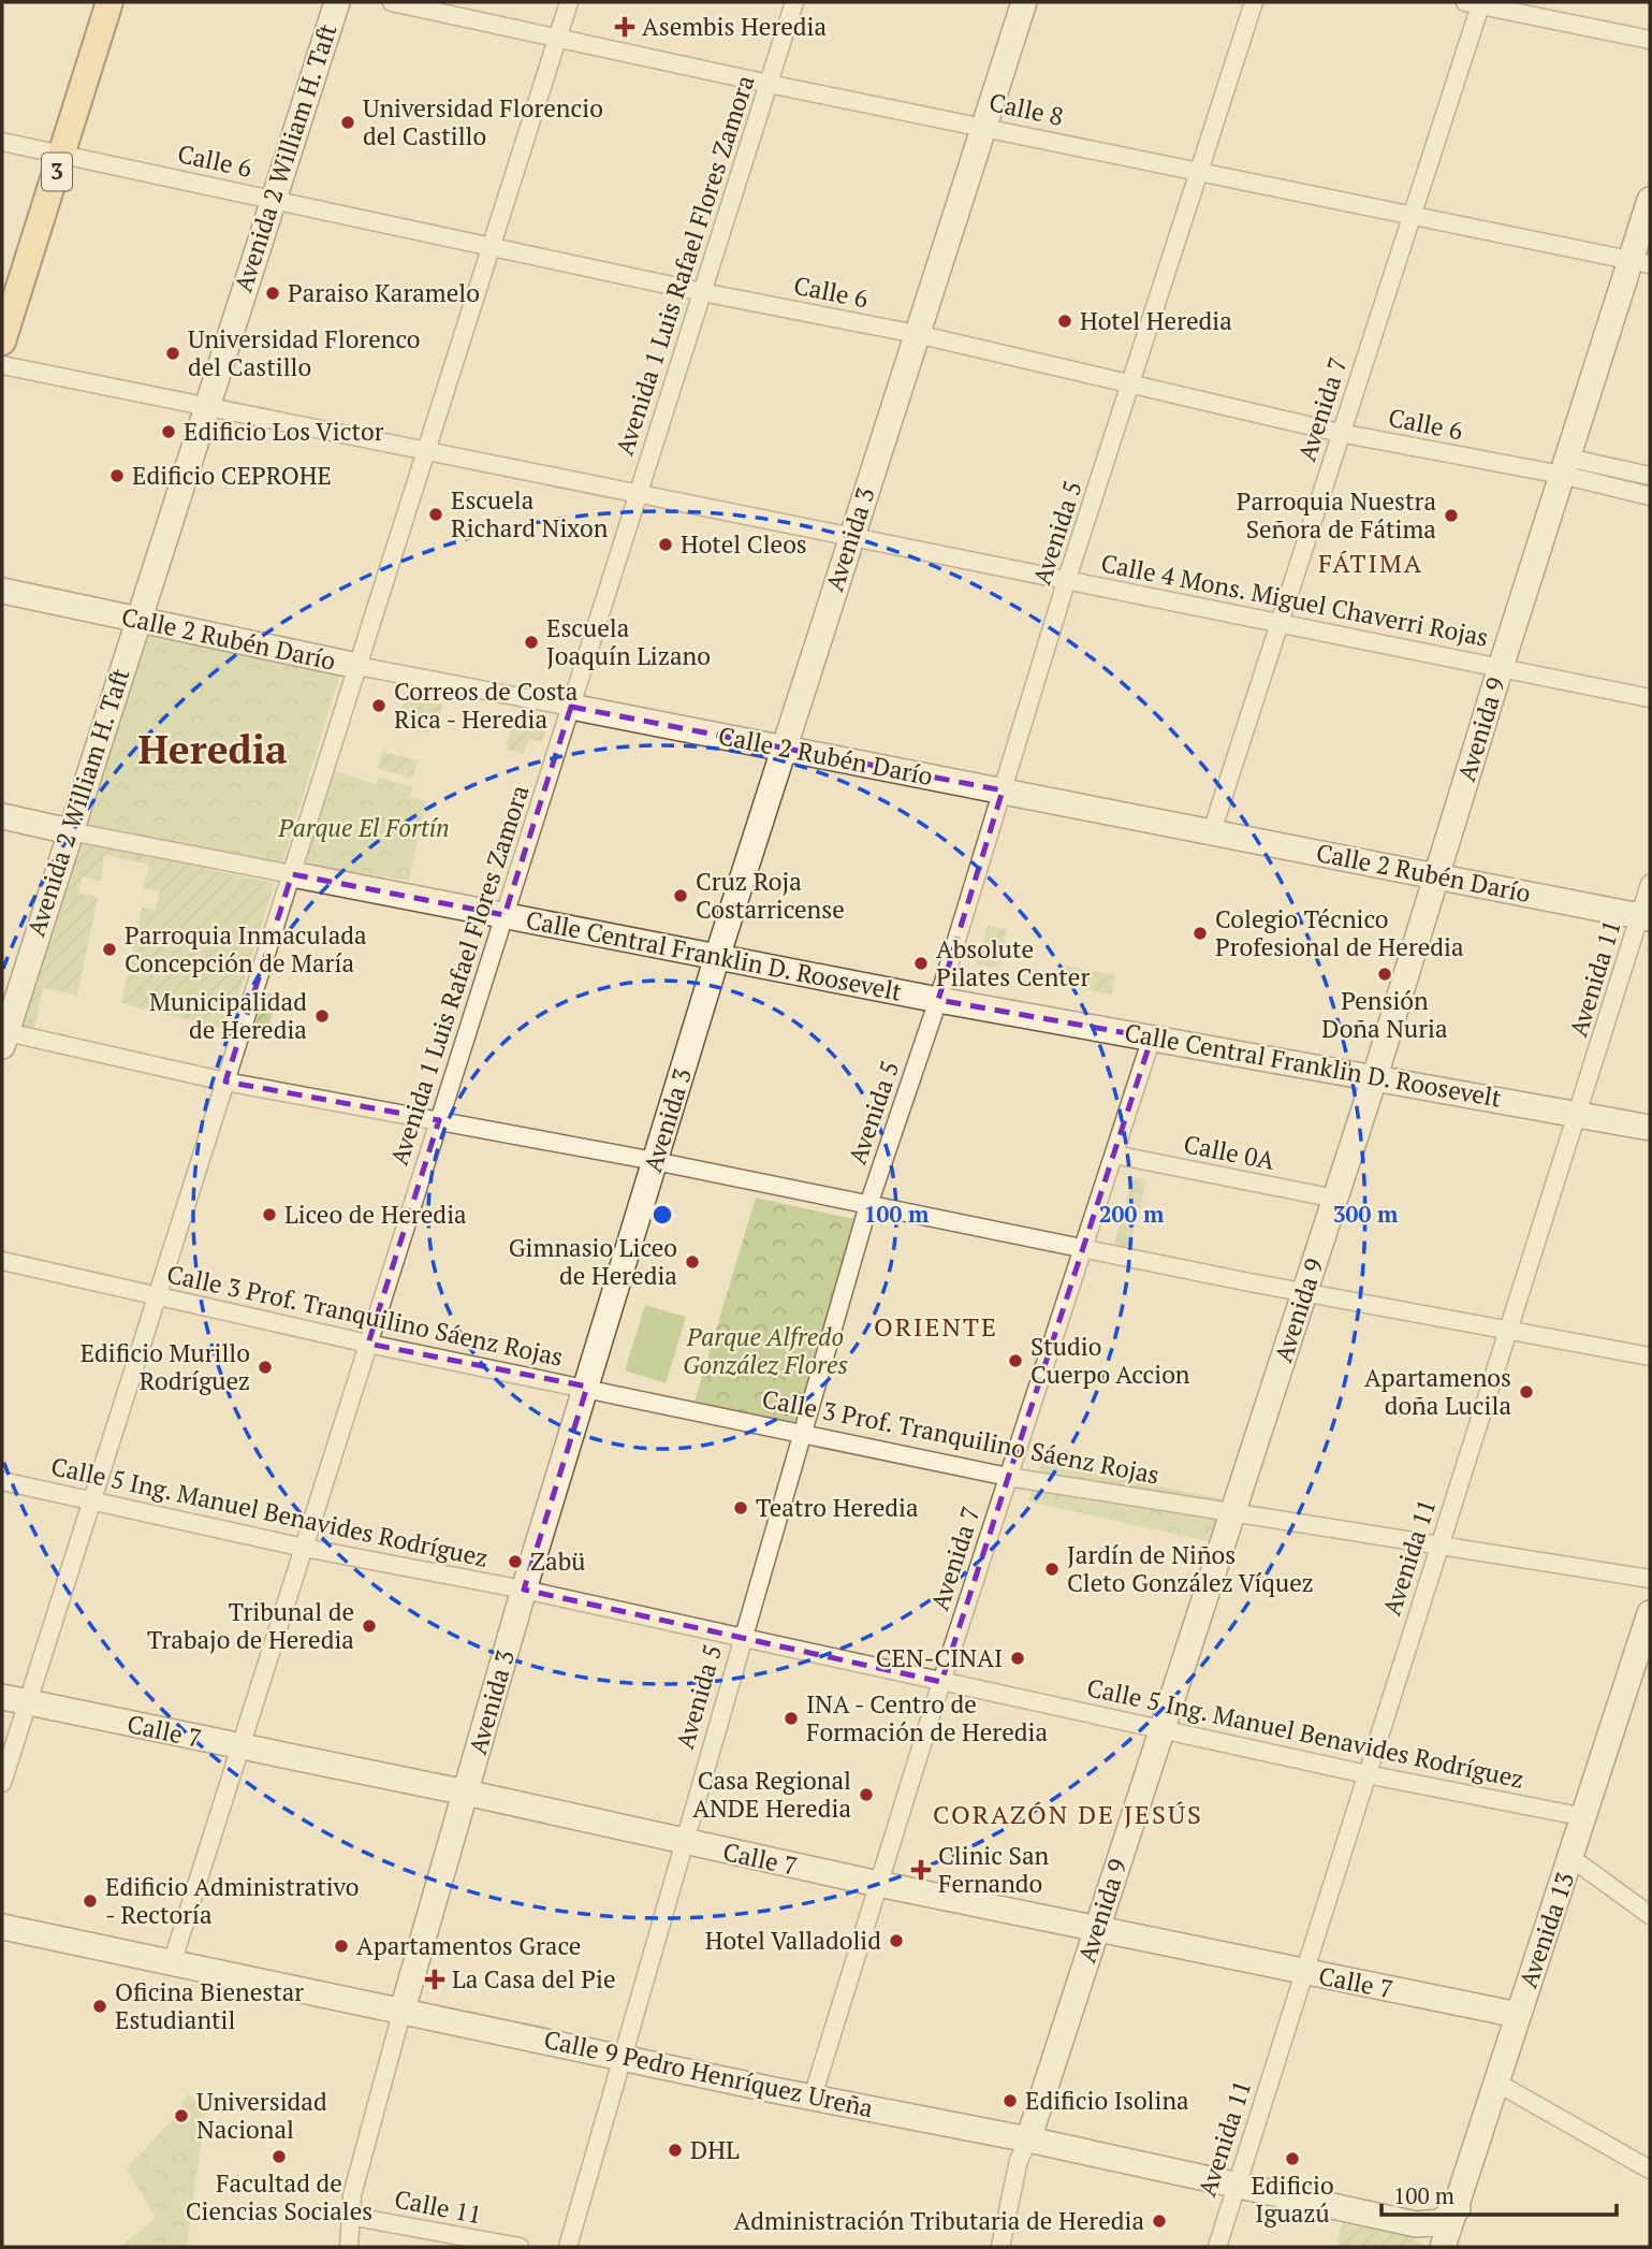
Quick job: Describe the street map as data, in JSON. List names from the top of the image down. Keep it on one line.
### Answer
{"streets":{"main road":["Avenida 2 William H. Taft","3","Avenida 3","Calle 2 Rubén Darío","Avenida 9","Calle Central Franklin D. Roosevelt","Calle 7","Avenida 13","Calle 9 Pedro Henríquez Ureña"],"street":["Calle 8","Calle 6","Avenida 1 Luis Rafael Flores Zamora","Avenida 7","Avenida 5","Calle 4 Mons. Miguel Chaverri Rojas","Avenida 11","Calle 0A","Calle 3 Prof. Tranquilino Sáenz Rojas","Calle 5 Ing. Manuel Benavides Rodríguez","Calle 11"]},"crossings":[["Calle 8","Avenida 1 Luis Rafael Flores Zamora"],["Calle 8","Avenida 7"],["Calle 8","Avenida 5"],["Calle 8","Avenida 3"],["Calle 8","Avenida 9"],["Avenida 2 William H. Taft","Calle 6"],["Avenida 2 William H. Taft","Calle 4 Mons. Miguel Chaverri Rojas"],["Avenida 2 William H. Taft","Calle 2 Rubén Darío"],["Avenida 2 William H. Taft","Calle Central Franklin D. Roosevelt"],["Calle 6","3"],["Calle 6","Avenida 1 Luis Rafael Flores Zamora"],["Calle 6","Avenida 7"],["Calle 6","Avenida 5"],["Calle 6","Avenida 3"],["Calle 6","Avenida 9"],["Avenida 1 Luis Rafael Flores Zamora","Calle 4 Mons. Miguel Chaverri Rojas"],["Avenida 1 Luis Rafael Flores Zamora","Calle 2 Rubén Darío"],["Avenida 1 Luis Rafael Flores Zamora","Calle Central Franklin D. Roosevelt"],["Avenida 1 Luis Rafael Flores Zamora","Calle 3 Prof. Tranquilino Sáenz Rojas"],["Avenida 1 Luis Rafael Flores Zamora","Calle 5 Ing. Manuel Benavides Rodríguez"],["Avenida 1 Luis Rafael Flores Zamora","Calle 7"],["Avenida 1 Luis Rafael Flores Zamora","Calle 9 Pedro Henríquez Ureña"],["Avenida 7","Calle 4 Mons. Miguel Chaverri Rojas"],["Avenida 7","Calle 2 Rubén Darío"],["Avenida 7","Calle Central Franklin D. Roosevelt"],["Avenida 7","Calle 0A"],["Avenida 7","Calle 3 Prof. Tranquilino Sáenz Rojas"],["Avenida 7","Calle 5 Ing. Manuel Benavides Rodríguez"],["Avenida 7","Calle 7"],["Avenida 7","Calle 9 Pedro Henríquez Ureña"],["Avenida 5","Calle 4 Mons. Miguel Chaverri Rojas"],["Avenida 5","Calle 2 Rubén Darío"],["Avenida 5","Calle Central Franklin D. Roosevelt"],["Avenida 5","Calle 3 Prof. Tranquilino Sáenz Rojas"],["Avenida 5","Calle 5 Ing. Manuel Benavides Rodríguez"],["Avenida 5","Calle 7"],["Avenida 5","Calle 9 Pedro Henríquez Ureña"],["Avenida 3","Calle 4 Mons. Miguel Chaverri Rojas"],["Avenida 3","Calle 2 Rubén Darío"],["Avenida 3","Calle Central Franklin D. Roosevelt"],["Avenida 3","Calle 3 Prof. Tranquilino Sáenz Rojas"],["Avenida 3","Calle 5 Ing. Manuel Benavides Rodríguez"],["Avenida 3","Calle 7"],["Avenida 3","Calle 9 Pedro Henríquez Ureña"],["Avenida 3","Calle 11"],["Calle 4 Mons. Miguel Chaverri Rojas","Avenida 9"],["Calle 2 Rubén Darío","Avenida 9"],["Calle 2 Rubén Darío","Avenida 11"],["Avenida 9","Calle Central Franklin D. Roosevelt"],["Avenida 9","Calle 0A"],["Avenida 9","Calle 3 Prof. Tranquilino Sáenz Rojas"],["Avenida 9","Calle 5 Ing. Manuel Benavides Rodríguez"],["Avenida 9","Calle 7"],["Avenida 9","Calle 9 Pedro Henríquez Ureña"],["Calle Central Franklin D. Roosevelt","Avenida 11"],["Avenida 11","Calle 3 Prof. Tranquilino Sáenz Rojas"],["Avenida 11","Calle 5 Ing. Manuel Benavides Rodríguez"],["Avenida 11","Calle 7"],["Avenida 11","Calle 9 Pedro Henríquez Ureña"],["Calle 5 Ing. Manuel Benavides Rodríguez","Avenida 13"],["Calle 7","Avenida 13"],["Avenida 13","Calle 9 Pedro Henríquez Ureña"]],"districts":["FÁTIMA","Heredia","ORIENTE","CORAZÓN DE JESÚS"],"parks":["Parque El Fortín","Parque Alfredo González Flores"],"places":{"health":["Asembis Heredia","Clinic San Fernando","La Casa del Pie"],"other":["Universidad Florencio del Castillo","Paraiso Karamelo","Hotel Heredia","Universidad Florenco del Castillo","Edificio Los Victor","Edificio CEPROHE","Escuela Richard Nixon","Parroquia Nuestra Señora de Fátima","Hotel Cleos","Escuela Joaquín Lizano","Correos de Costa Rica - Heredia","Cruz Roja Costarricense","Colegio Técnico Profesional de Heredia","Parroquia Inmaculada Concepción de María","Absolute Pilates Center","Pensión Doña Nuria","Municipalidad de Heredia","Liceo de Heredia","Gimnasio Liceo de Heredia","Studio Cuerpo Accion","Edificio Murillo Rodríguez","Apartamenos doña Lucila","Teatro Heredia","Zabü","Jardín de Niños Cleto González Víquez","Tribunal de Trabajo de Heredia","CEN-CINAI","INA - Centro de Formación de Heredia","Casa Regional ANDE Heredia","Edificio Administrativo - Rectoría","Hotel Valladolid","Apartamentos Grace","Oficina Bienestar Estudiantil","Edificio Isolina","Universidad Nacional","DHL","Facultad de Ciencias Sociales","Edificio Iguazú","Administración Tributaria de Heredia"]},"scale_bar":"100 m","rings":["100 m","200 m","300 m"]}
